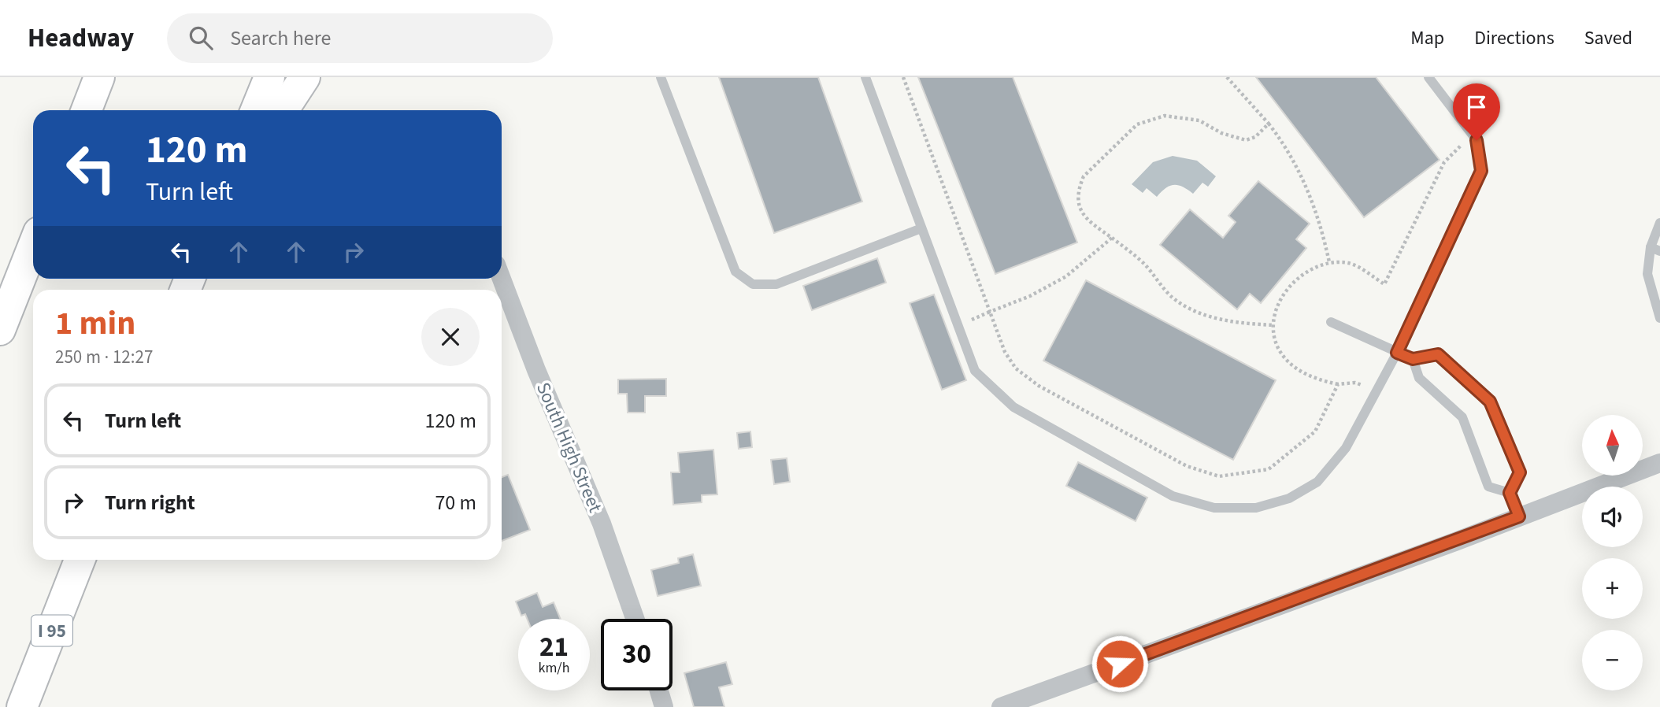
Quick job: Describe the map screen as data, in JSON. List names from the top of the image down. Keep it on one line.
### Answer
{"streets":{"highway":["I 95"],"street":["South High Street"]},"north":"top","page":{"header":"Headway","search":"Search here","nav":["Map","Directions","Saved"],"turn":["120 m","Turn left"],"heading":["1 min","250 m · 12:27"],"list":[{"name":"Turn left","value":"120 m"},{"name":"Turn right","value":"70 m"}],"map_buttons":["+","−"],"speed":"21 km/h","limit":"30"}}
